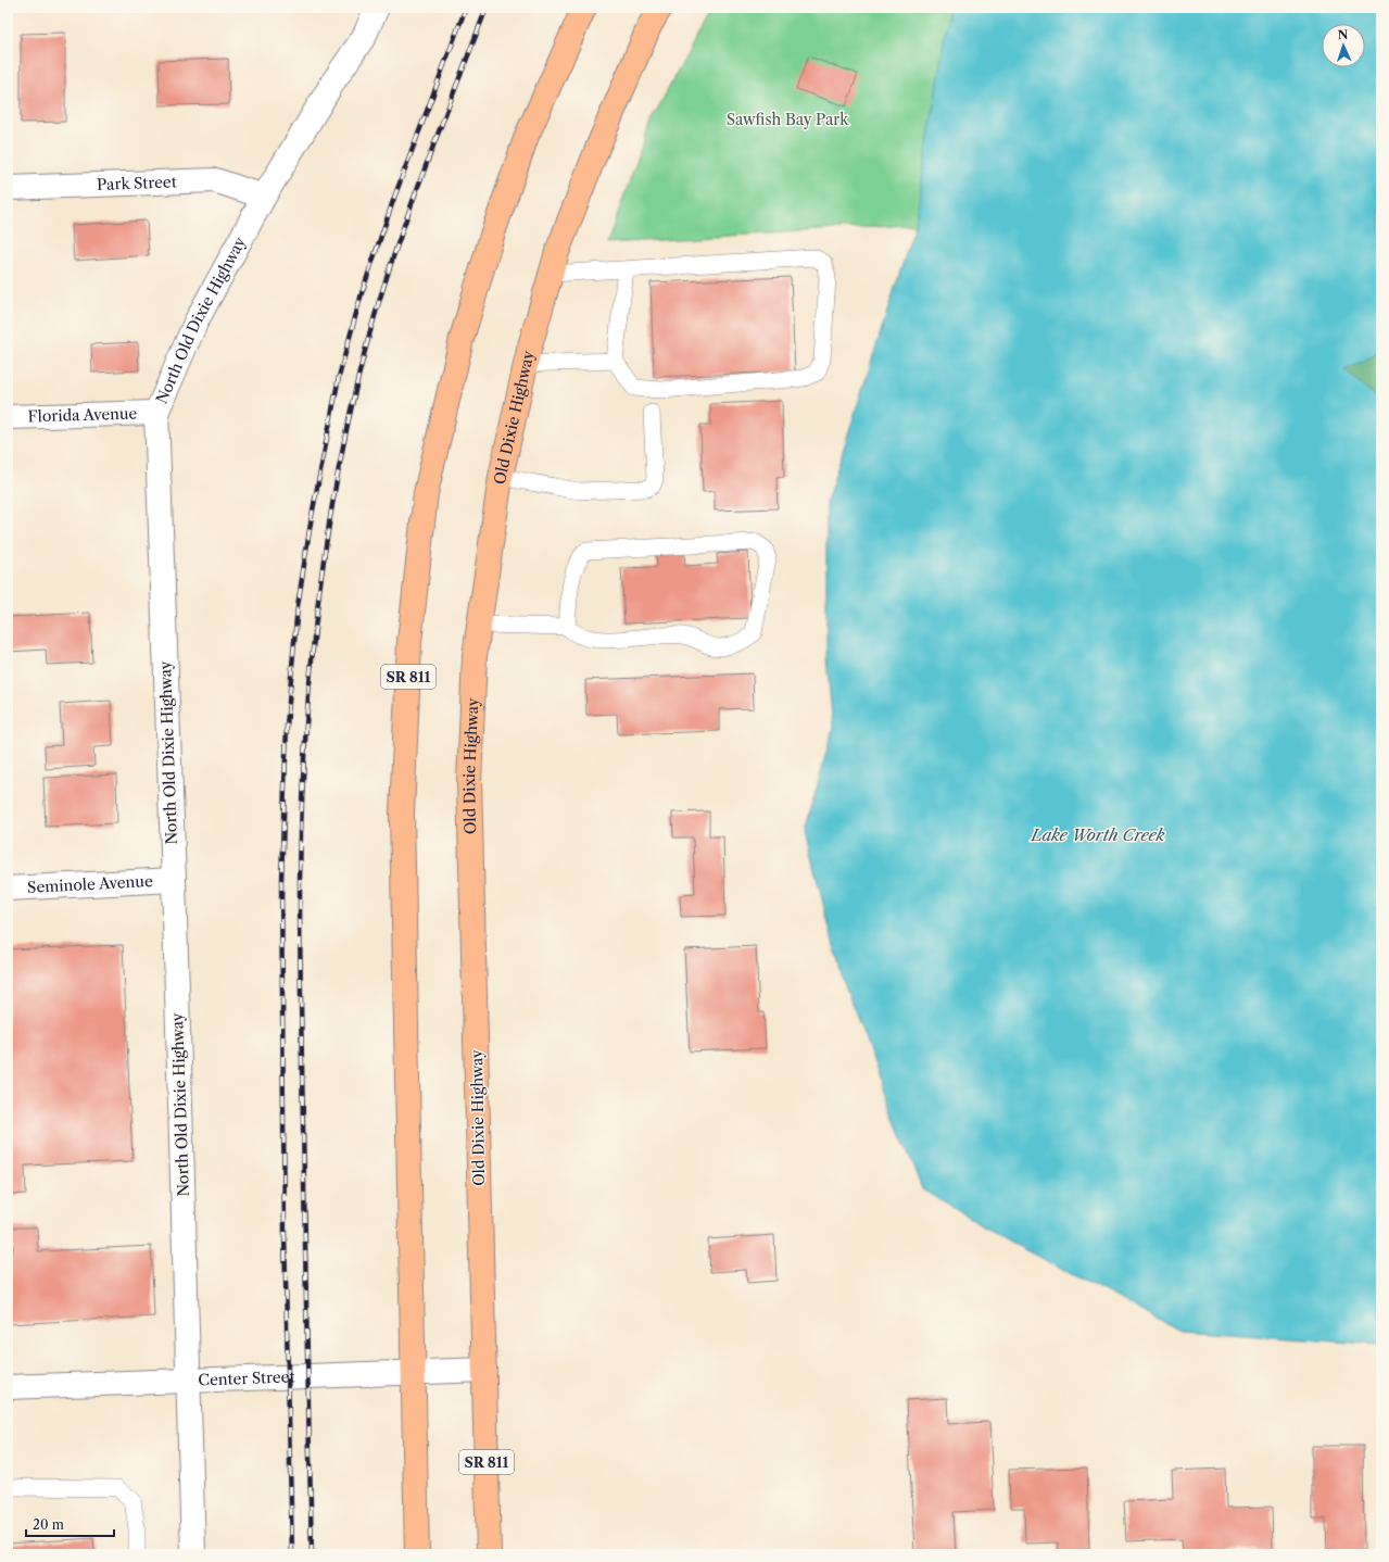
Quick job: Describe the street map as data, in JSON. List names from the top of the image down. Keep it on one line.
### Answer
{"streets":{"main road":["Old Dixie Highway","SR 811"],"street":["Park Street","North Old Dixie Highway","Florida Avenue","Seminole Avenue","Center Street"]},"crossings":[["Park Street","North Old Dixie Highway"],["North Old Dixie Highway","Florida Avenue"],["North Old Dixie Highway","Seminole Avenue"],["North Old Dixie Highway","Center Street"],["Old Dixie Highway","Center Street"],["SR 811","Center Street"]],"water":["Lake Worth Creek"],"parks":["Sawfish Bay Park"],"scale_bar":"20 m","north":"top"}
